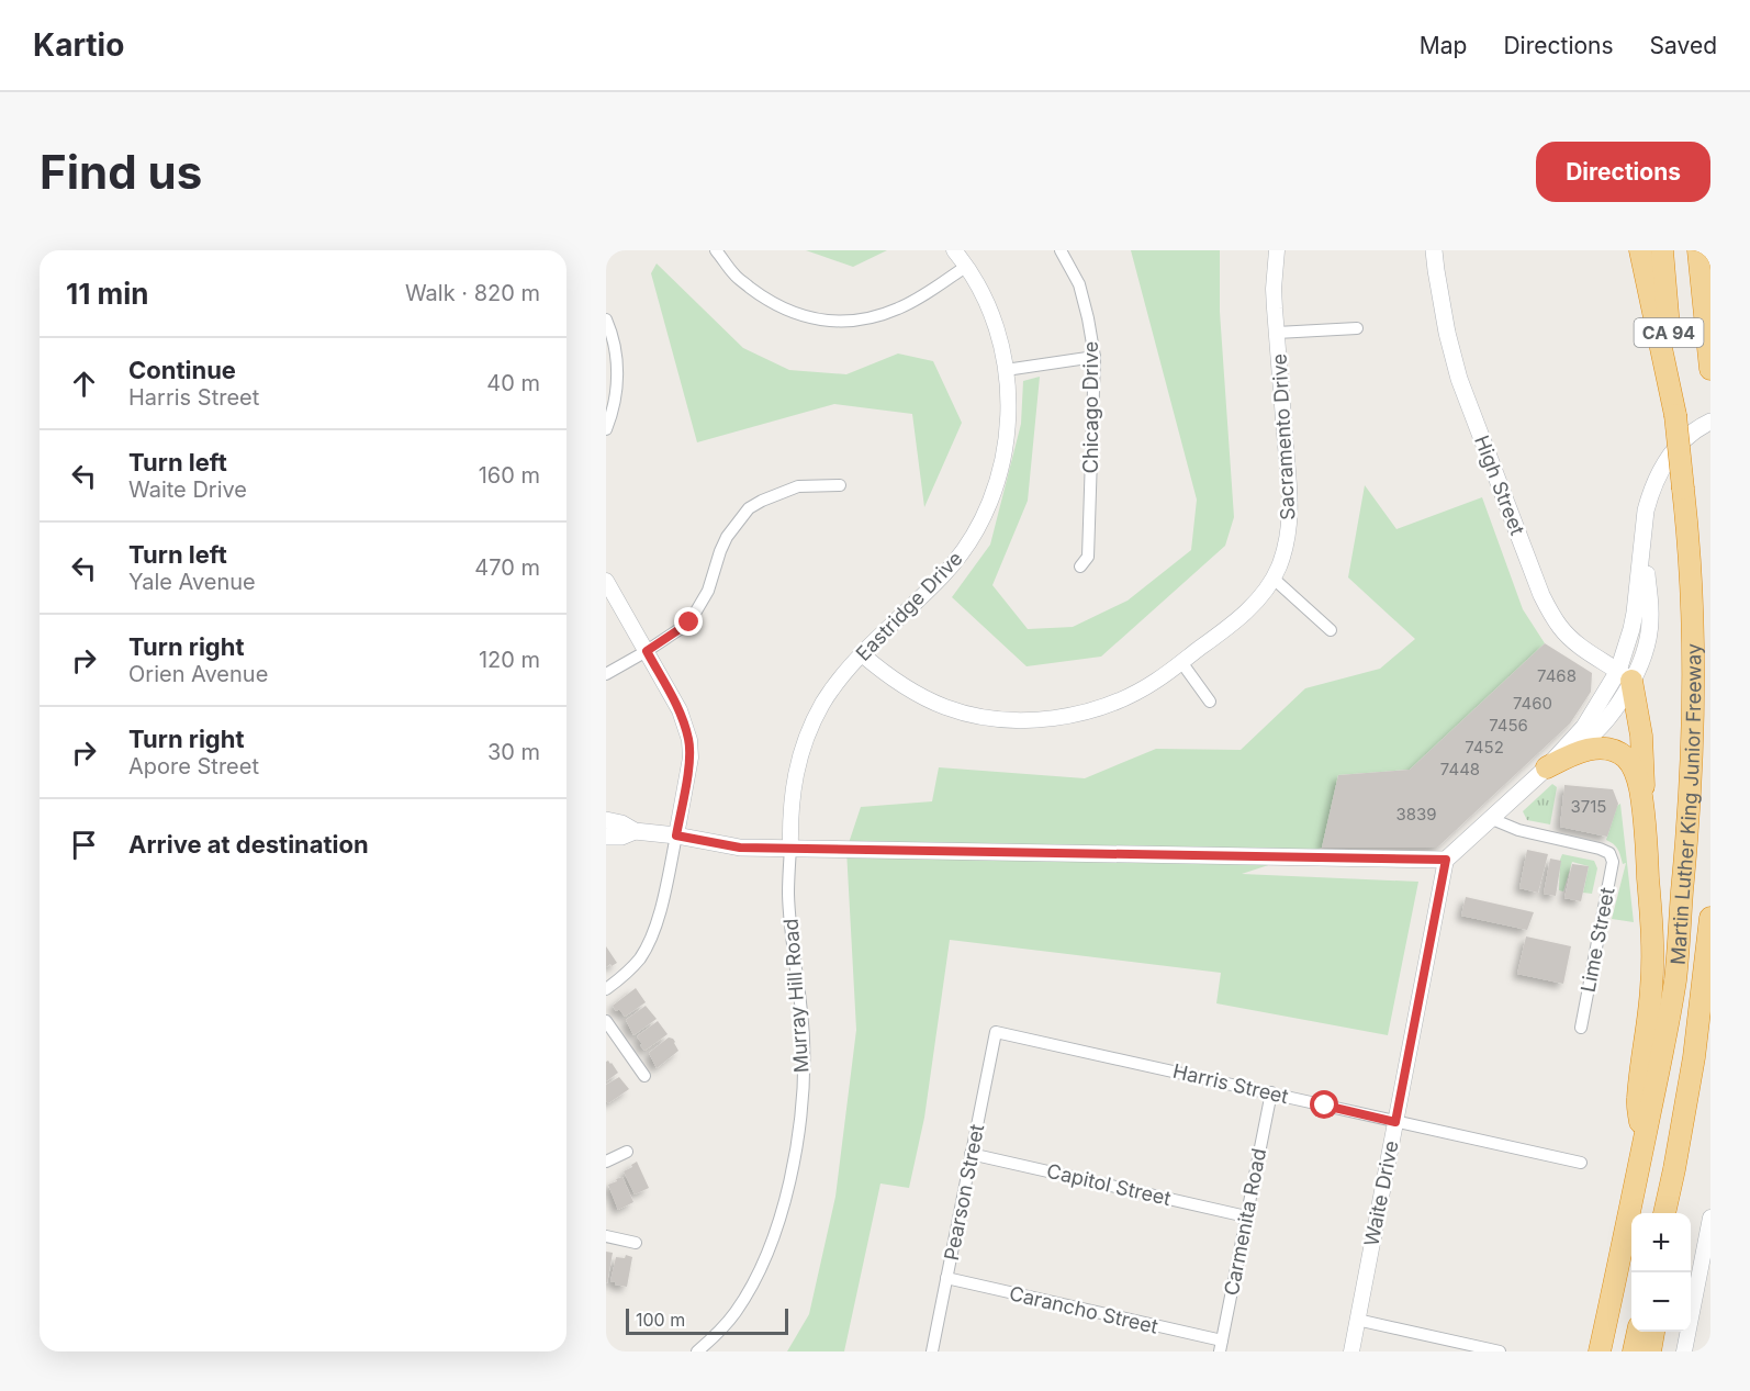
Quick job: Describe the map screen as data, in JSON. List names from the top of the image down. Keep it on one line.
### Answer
{"streets":{"highway":["CA 94","Martin Luther King Junior Freeway"],"main road":["High Street"],"street":["Chicago Drive","Sacramento Drive","Eastridge Drive","Lime Street","Murray Hill Road","Harris Street","Capitol Street","Pearson Street","Waite Drive","Carmenita Road","Carancho Street"]},"crossings":[["Sacramento Drive","Eastridge Drive"],["Eastridge Drive","Murray Hill Road"],["Harris Street","Pearson Street"],["Harris Street","Waite Drive"],["Harris Street","Carmenita Road"],["Capitol Street","Pearson Street"],["Capitol Street","Carmenita Road"],["Pearson Street","Carancho Street"],["Carmenita Road","Carancho Street"]],"house_numbers":["7468","7460","7456","7452","7448","3715","3839"],"scale_bar":"100 m","page":{"header":"Kartio","nav":["Map","Directions","Saved"],"buttons":"Directions","title":"Find us","heading":["11 min","Walk · 820 m"],"list":[["Continue","Harris Street","40 m"],["Turn left","Waite Drive","160 m"],["Turn left","Yale Avenue","470 m"],["Turn right","Orien Avenue","120 m"],["Turn right","Apore Street","30 m"],"Arrive at destination"],"map_buttons":["+","−"],"scale":"100 m"}}
